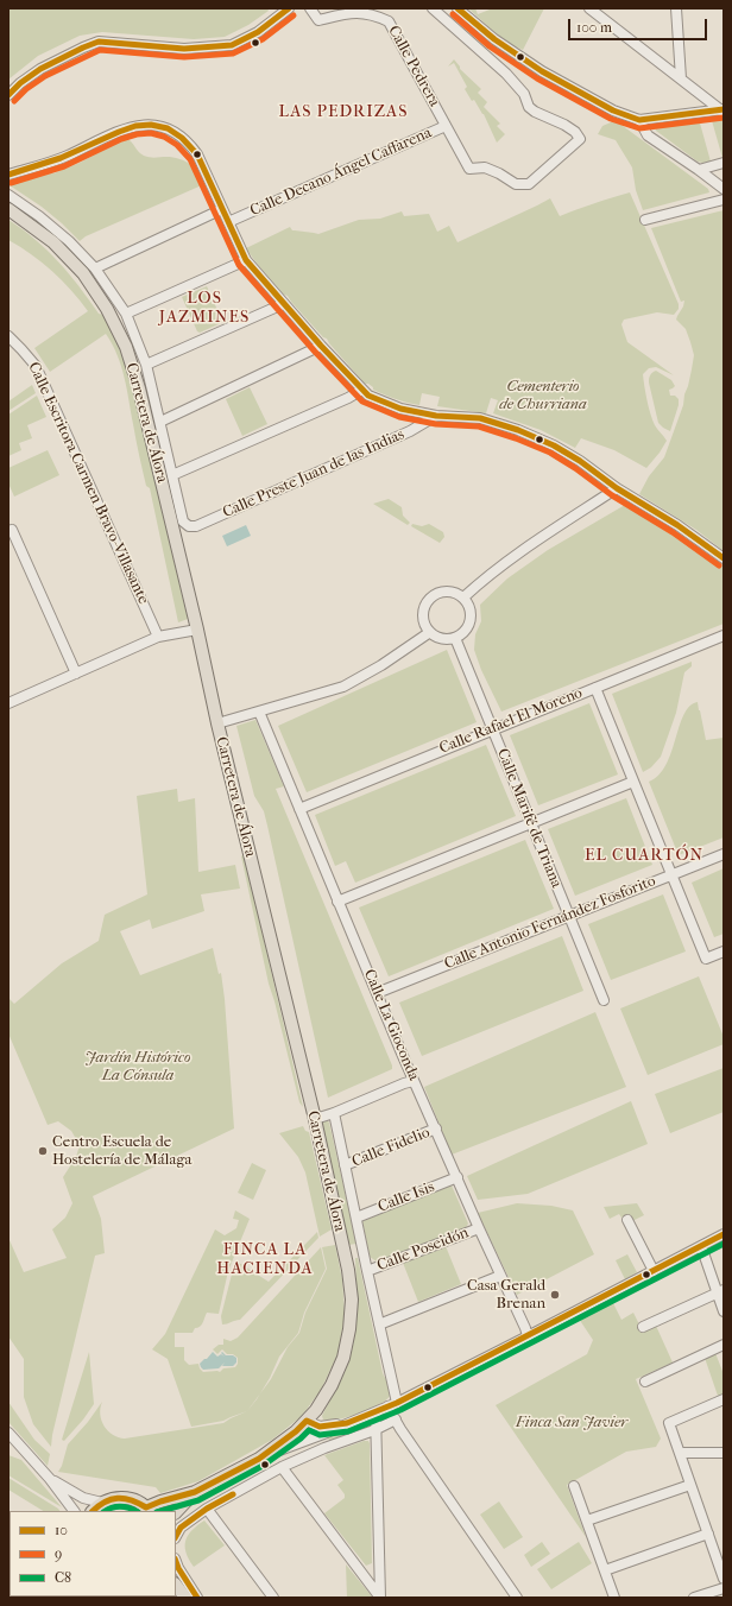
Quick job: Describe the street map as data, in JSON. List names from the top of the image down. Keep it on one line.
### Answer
{"streets":{"main road":["Carretera de Álora"],"street":["Calle Pedrera","Calle Decano Ángel Caffarena","Calle Preste Juan de las Indias","Calle Escritora Carmen Bravo-Villasante","Calle Rafael El Moreno","Calle Marifé de Triana","Calle Antonio Fernández Fosforito","Calle La Gioconda","Calle Fidelio","Calle Isis","Calle Poseidón"]},"crossings":[["Calle Pedrera","Calle Decano Ángel Caffarena"],["Carretera de Álora","Calle Preste Juan de las Indias"],["Carretera de Álora","Calle Fidelio"],["Carretera de Álora","Calle Isis"],["Carretera de Álora","Calle Poseidón"],["Calle Rafael El Moreno","Calle Marifé de Triana"],["Calle Rafael El Moreno","Calle La Gioconda"],["Calle Marifé de Triana","Calle Antonio Fernández Fosforito"],["Calle Antonio Fernández Fosforito","Calle La Gioconda"],["Calle La Gioconda","Calle Fidelio"],["Calle La Gioconda","Calle Isis"],["Calle La Gioconda","Calle Poseidón"]],"districts":["LAS PEDRIZAS","LOS JAZMINES","EL CUARTÓN","FINCA LA HACIENDA"],"parks":["Cementerio de Churriana","Jardín Histórico La Cónsula","Finca San Javier"],"places":["Centro Escuela de Hostelería de Málaga","Casa Gerald Brenan"],"lines":["transit line 10","transit line 9","transit line C8"],"legend":["10","9","C8"],"scale_bar":"100 m"}
